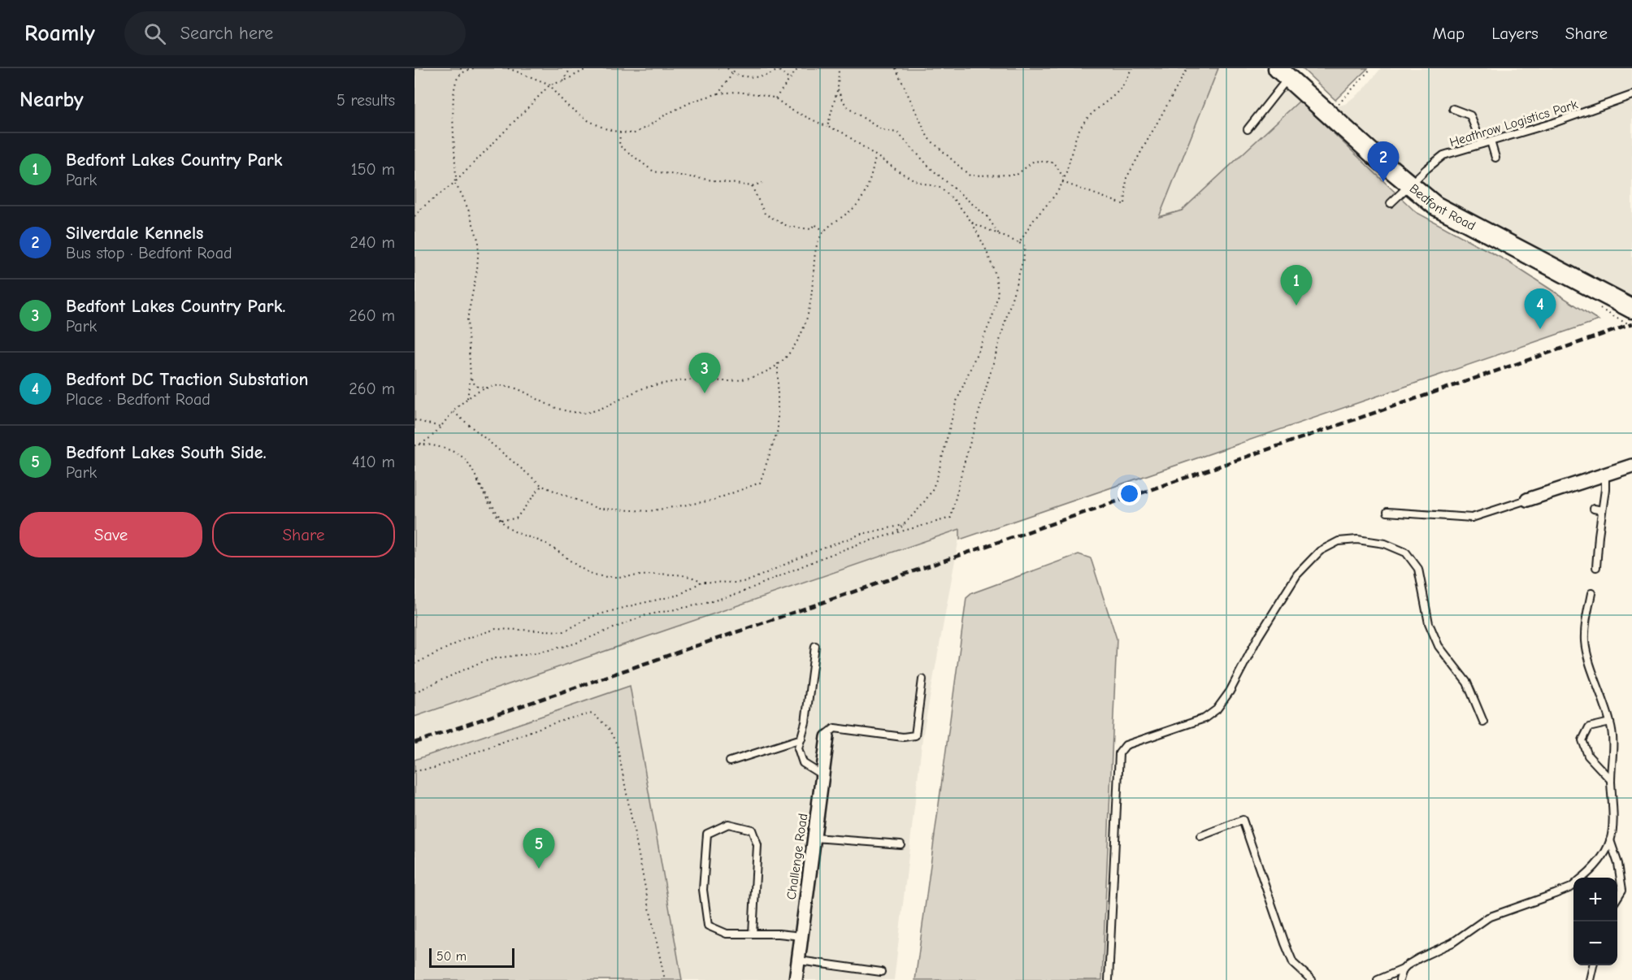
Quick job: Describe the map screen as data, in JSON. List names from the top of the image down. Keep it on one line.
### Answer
{"streets":{"street":["Bedfont Road","Challenge Road"],"lane":["Heathrow Logistics Park"]},"crossings":[["Heathrow Logistics Park","Bedfont Road"]],"scale_bar":"50 m","page":{"header":"Roamly","search":"Search here","nav":["Map","Layers","Share"],"heading":["Nearby","5 results"],"list":[{"mark":"1","name":"Bedfont Lakes Country Park","note":"Park","value":"150 m"},{"mark":"2","name":"Silverdale Kennels","note":"Bus stop · Bedfont Road","value":"240 m"},{"mark":"3","name":"Bedfont Lakes Country Park.","note":"Park","value":"260 m"},{"mark":"4","name":"Bedfont DC Traction Substation","note":"Place · Bedfont Road","value":"260 m"},{"mark":"5","name":"Bedfont Lakes South Side.","note":"Park","value":"410 m"}],"pins":["2","1","4","3","5"],"buttons":["Save","Share"],"map_buttons":["+","−"],"scale":"50 m"}}
